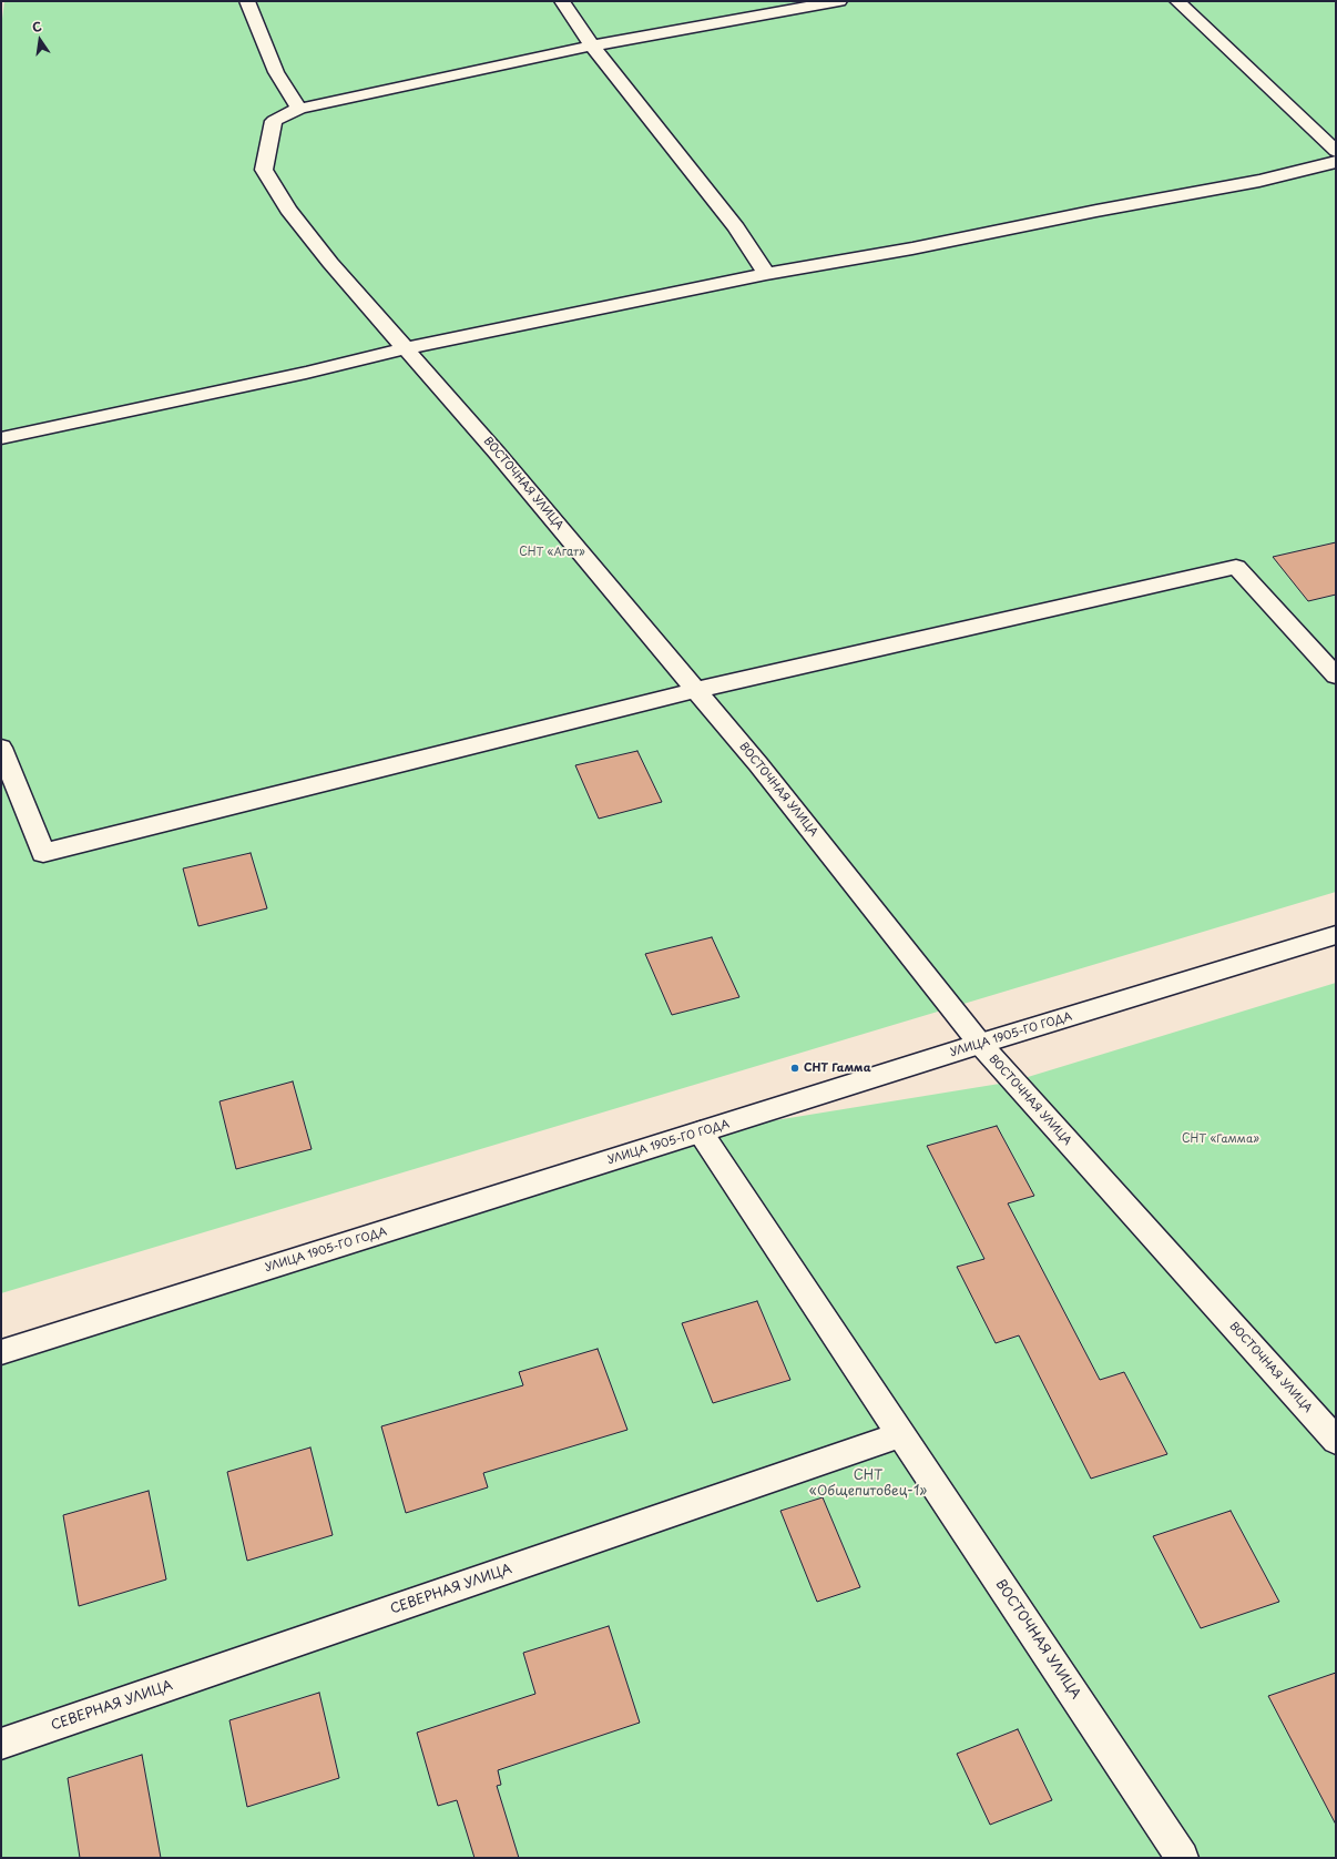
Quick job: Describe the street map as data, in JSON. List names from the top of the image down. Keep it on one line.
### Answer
{"streets":{"street":["ВОСТОЧНАЯ УЛИЦА","УЛИЦА 1905-ГО ГОДА","СЕВЕРНАЯ УЛИЦА"]},"crossings":[["ВОСТОЧНАЯ УЛИЦА","УЛИЦА 1905-ГО ГОДА"],["ВОСТОЧНАЯ УЛИЦА","СЕВЕРНАЯ УЛИЦА"]],"parks":["СНТ «Агат»","СНТ «Гамма»","СНТ «Общепитовец-1»"],"places":["СНТ Гамма"],"north":"top"}
